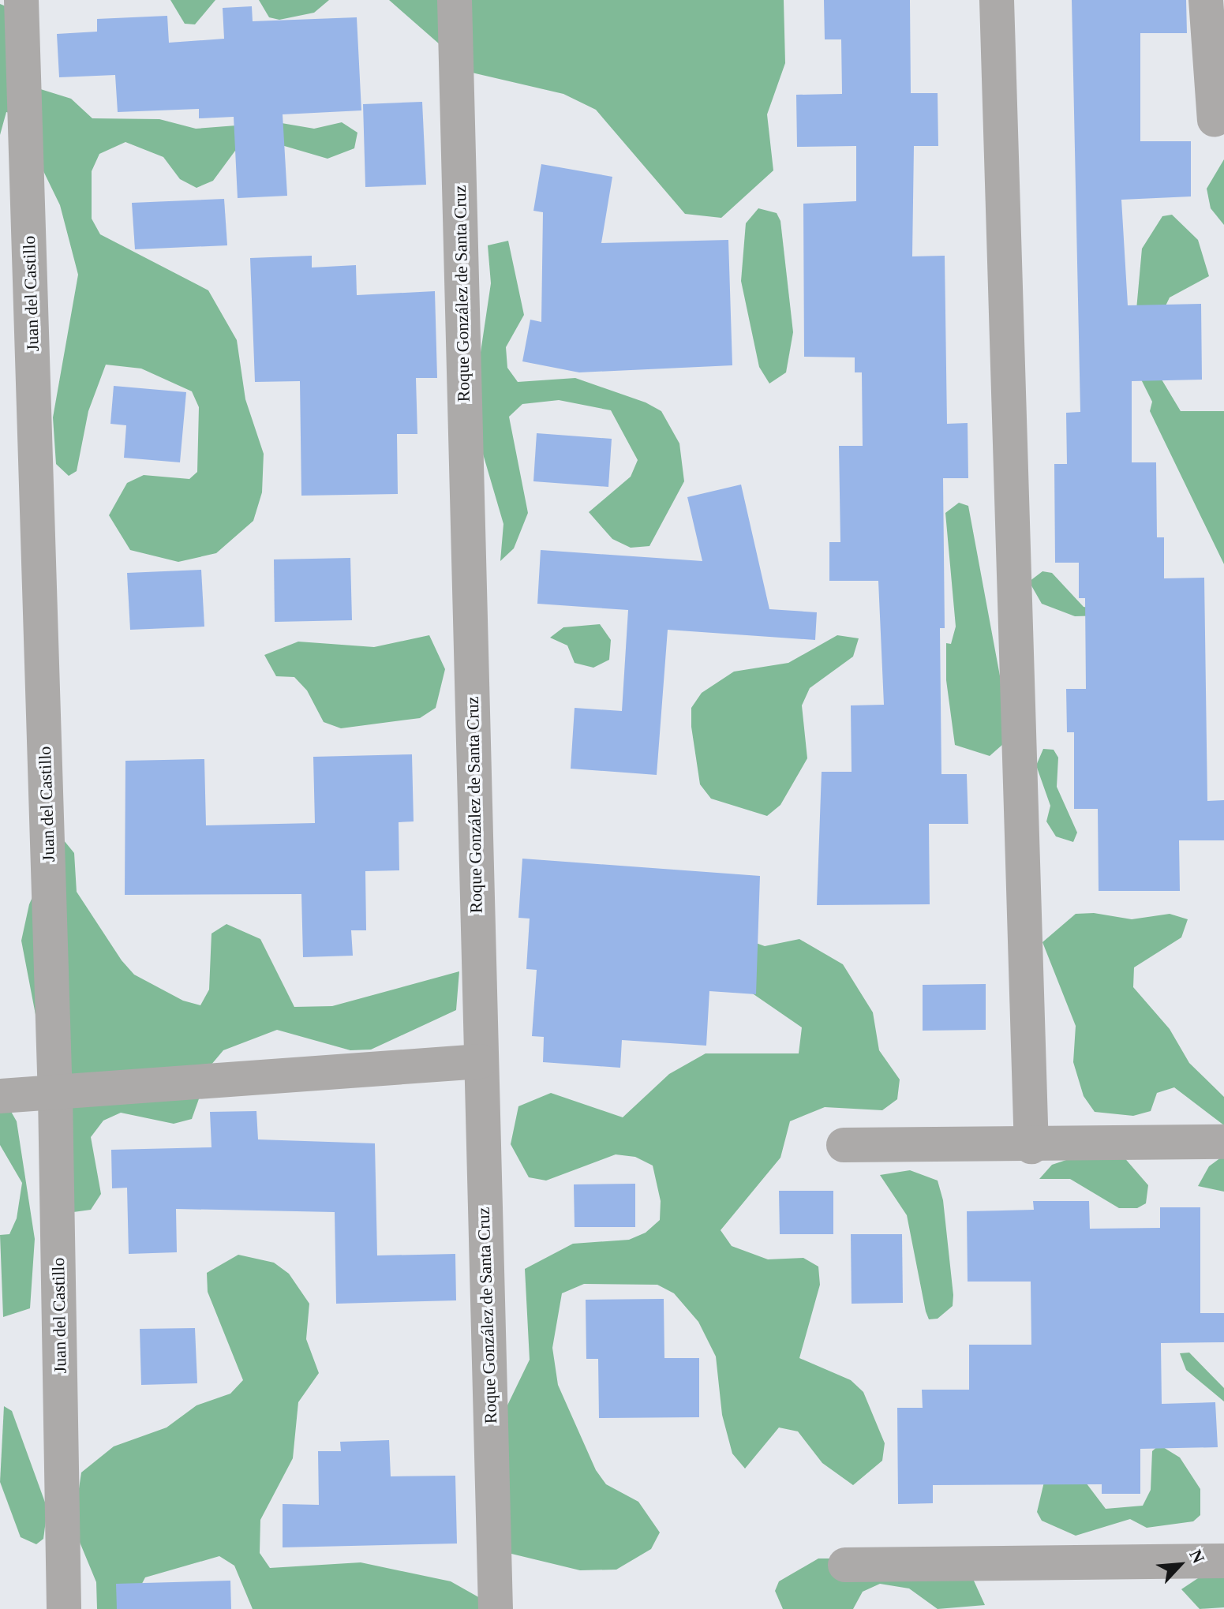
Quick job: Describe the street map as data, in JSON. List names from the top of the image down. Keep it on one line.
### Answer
{"streets":{"street":["Juan del Castillo","Roque González de Santa Cruz"]},"north":"top right"}
